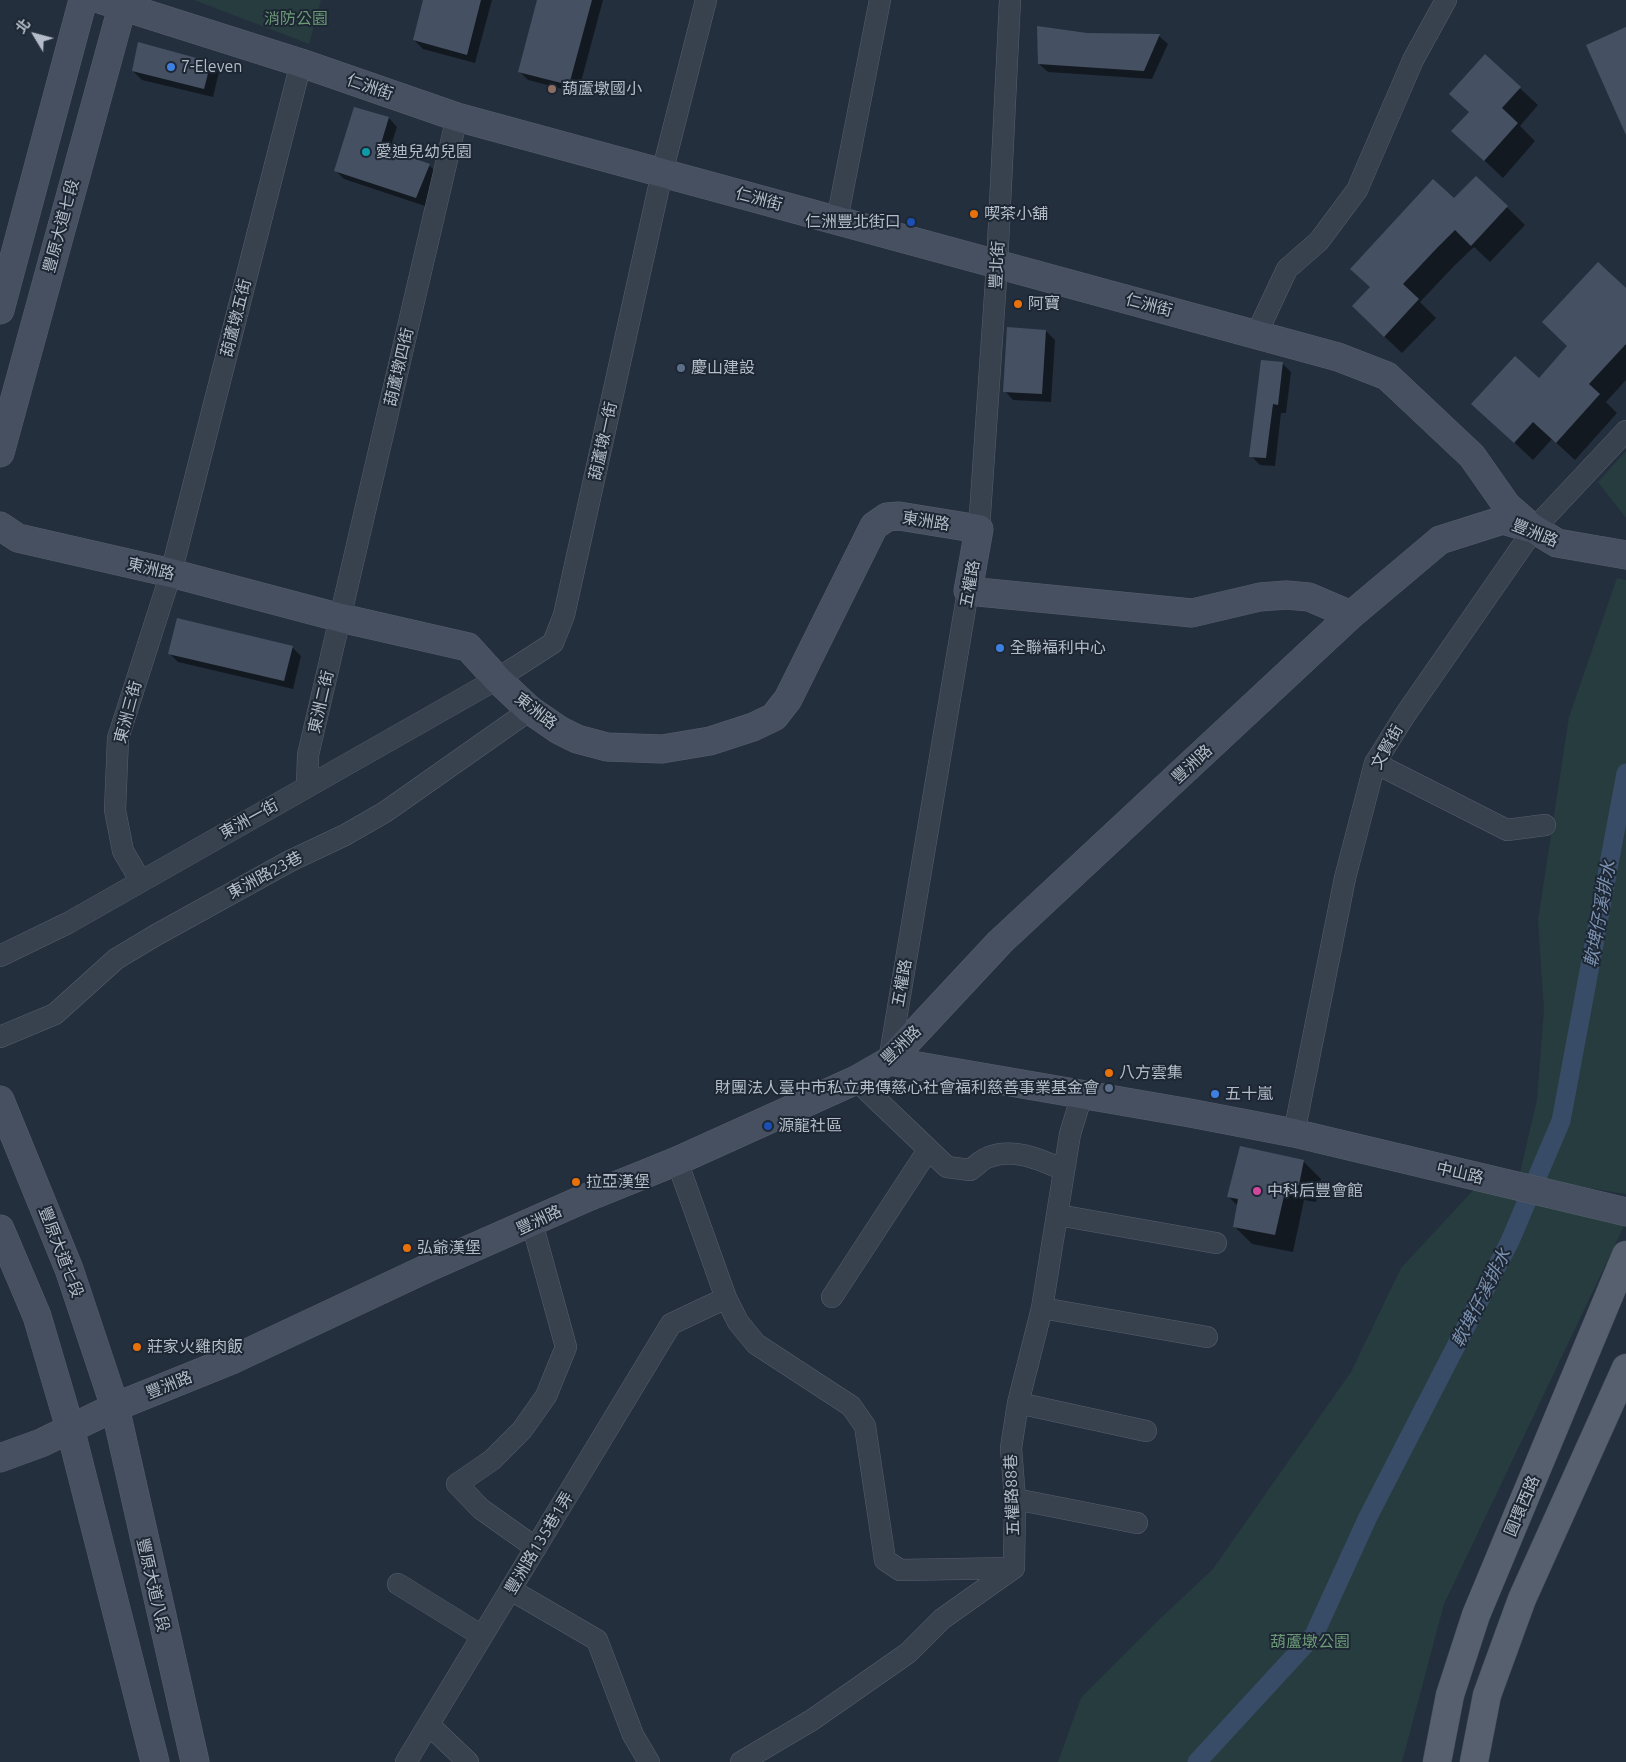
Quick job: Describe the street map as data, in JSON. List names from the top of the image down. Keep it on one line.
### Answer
{"streets":{"main road":["圓環西路"],"street":["仁洲街","豐原大道七段","豐北街","葫蘆墩五街","葫蘆墩四街","葫蘆墩一街","東洲路","豐洲路","五權路","東洲二街","東洲三街","文賢街","東洲一街","東洲路23巷","中山路","五權路88巷","豐洲路135巷1弄","豐原大道八段"]},"crossings":[["仁洲街","豐原大道七段"],["仁洲街","豐北街"],["仁洲街","葫蘆墩五街"],["仁洲街","葫蘆墩四街"],["仁洲街","葫蘆墩一街"],["仁洲街","豐洲路"],["仁洲街","文賢街"],["豐原大道七段","豐洲路"],["豐原大道七段","豐原大道八段"],["豐北街","東洲路"],["豐北街","五權路"],["葫蘆墩五街","東洲路"],["葫蘆墩五街","東洲三街"],["葫蘆墩四街","東洲路"],["葫蘆墩四街","東洲二街"],["葫蘆墩一街","東洲路"],["葫蘆墩一街","東洲一街"],["東洲路","五權路"],["東洲路","東洲二街"],["東洲路","東洲三街"],["東洲路","東洲一街"],["東洲路","東洲路23巷"],["豐洲路","五權路"],["豐洲路","文賢街"],["豐洲路","豐原大道八段"],["東洲二街","東洲一街"],["東洲三街","東洲一街"],["文賢街","中山路"]],"water":["軟埤仔溪排水"],"parks":["消防公園","葫蘆墩公園"],"places":["7-Eleven","葫蘆墩國小","愛迪兒幼兒園","喫茶小舖","仁洲豐北街口","阿寶","慶山建設","全聯福利中心","八方雲集","財團法人臺中市私立弗傳慈心社會福利慈善事業基金會","五十嵐","源龍社區","拉亞漢堡","中科后豐會館","弘爺漢堡","莊家火雞肉飯"],"north":"top left"}
